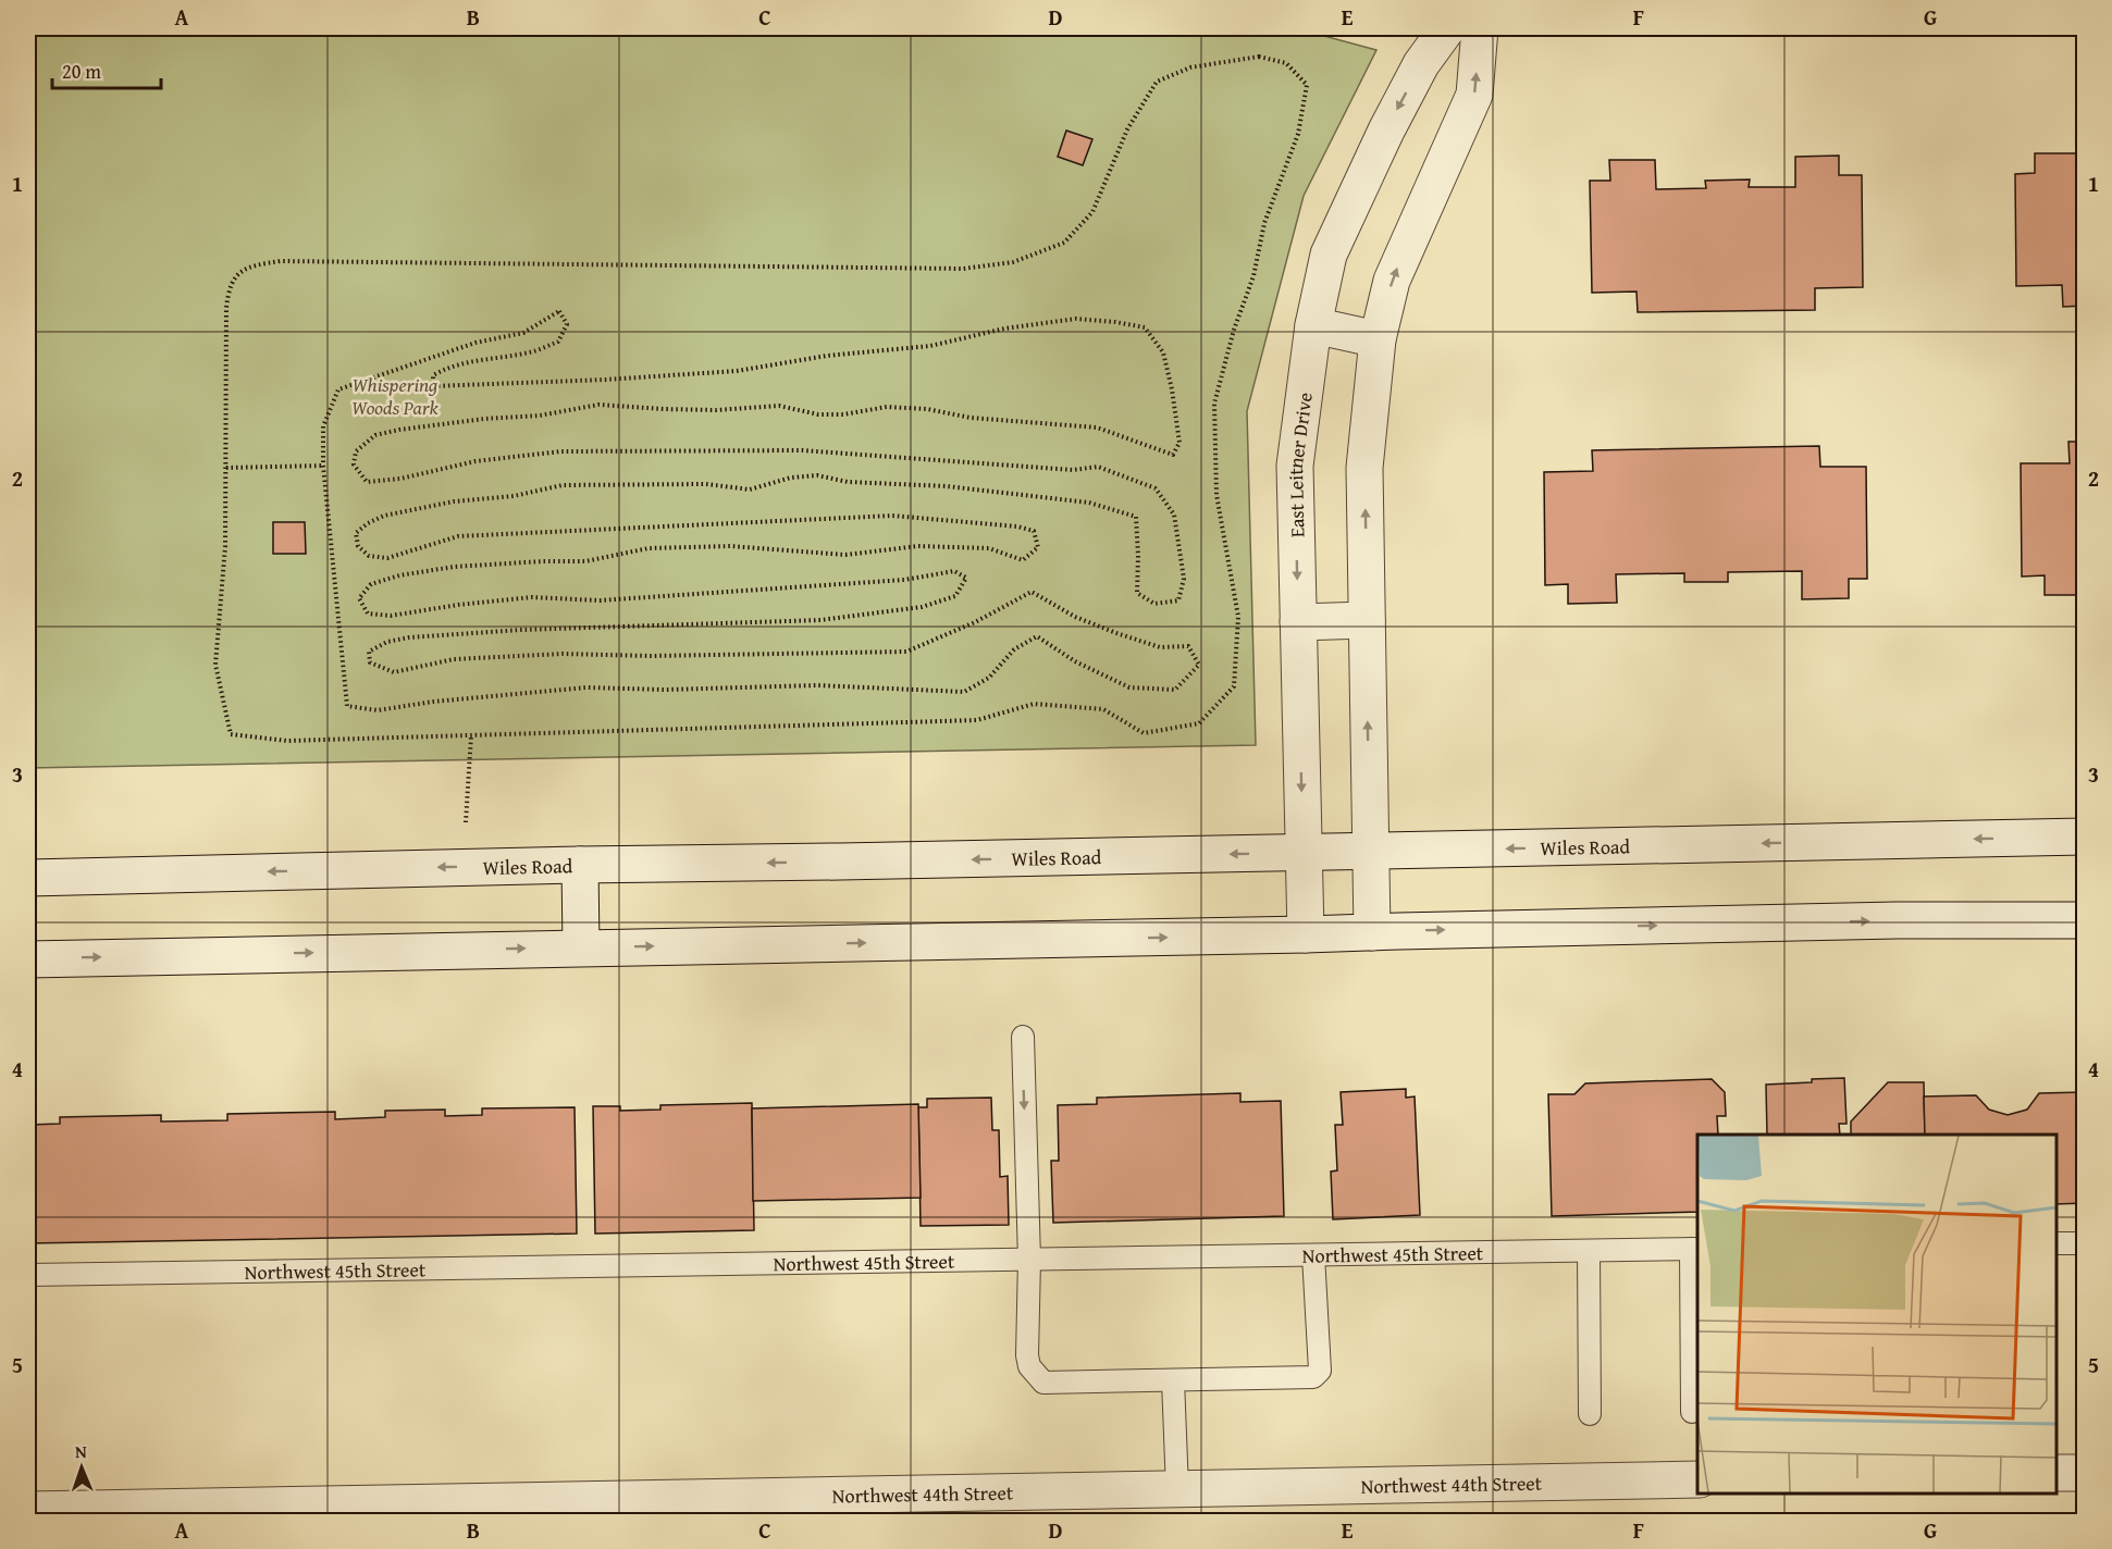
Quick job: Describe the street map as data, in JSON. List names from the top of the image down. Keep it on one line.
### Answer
{"streets":{"main road":["East Leitner Drive","Wiles Road","Northwest 44th Street"],"lane":["Northwest 45th Street"]},"crossings":[["East Leitner Drive","Wiles Road"]],"parks":["Whispering Woods Park"],"scale_bar":"20 m","north":"top","grid":{"columns":["A","B","C","D","E","F","G"],"rows":["1","2","3","4","5"]}}
